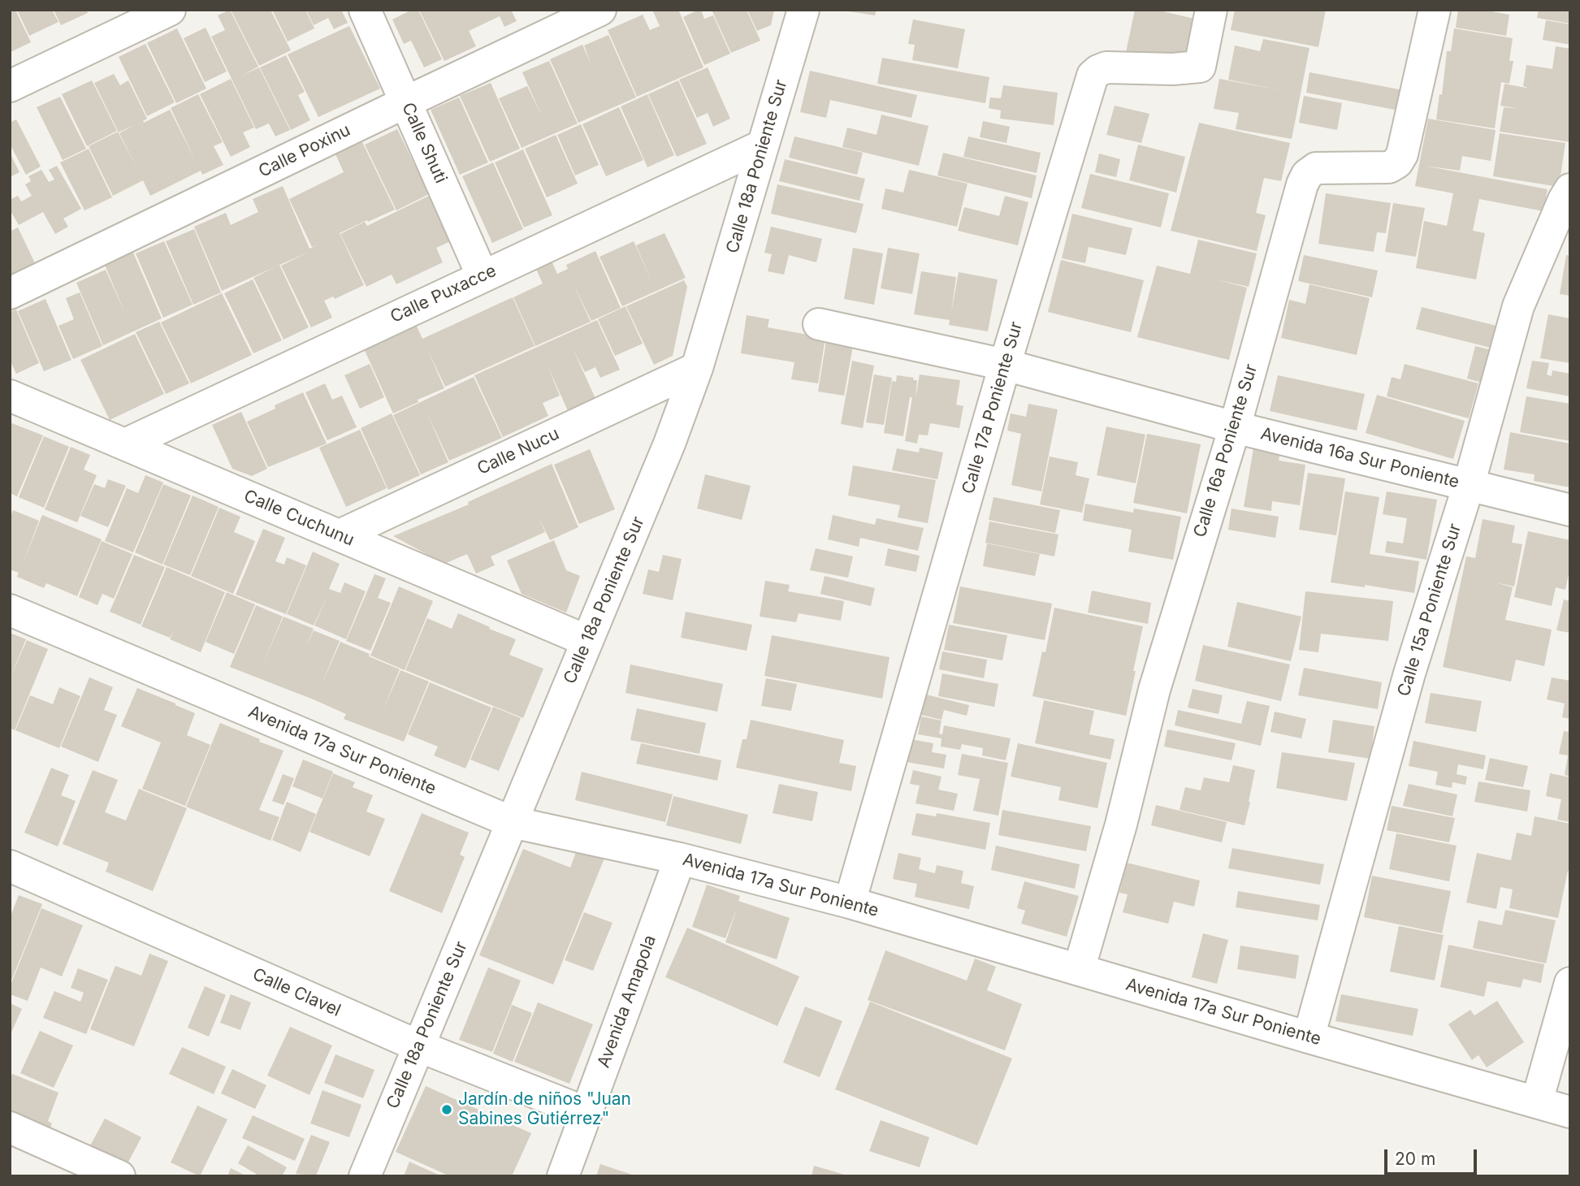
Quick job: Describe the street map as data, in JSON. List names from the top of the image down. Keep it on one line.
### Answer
{"streets":{"street":["Calle Shuti","Calle Poxinu","Calle 18a Poniente Sur","Calle Puxacce","Calle 17a Poniente Sur","Calle 16a Poniente Sur","Calle Nucu","Avenida 16a Sur Poniente","Calle Cuchunu","Calle 15a Poniente Sur","Avenida 17a Sur Poniente","Calle Clavel","Avenida Amapola"]},"crossings":[["Calle Shuti","Calle Poxinu"],["Calle Shuti","Calle Puxacce"],["Calle 18a Poniente Sur","Calle Puxacce"],["Calle 18a Poniente Sur","Calle Nucu"],["Calle 18a Poniente Sur","Calle Cuchunu"],["Calle 18a Poniente Sur","Avenida 17a Sur Poniente"],["Calle 18a Poniente Sur","Calle Clavel"],["Calle Puxacce","Calle Cuchunu"],["Calle 17a Poniente Sur","Avenida 16a Sur Poniente"],["Calle 17a Poniente Sur","Avenida 17a Sur Poniente"],["Calle 16a Poniente Sur","Avenida 16a Sur Poniente"],["Calle 16a Poniente Sur","Avenida 17a Sur Poniente"],["Calle Nucu","Calle Cuchunu"],["Avenida 16a Sur Poniente","Calle 15a Poniente Sur"],["Calle 15a Poniente Sur","Avenida 17a Sur Poniente"],["Avenida 17a Sur Poniente","Avenida Amapola"],["Calle Clavel","Avenida Amapola"]],"places":["Jardín de niños \"Juan Sabines Gutiérrez\""],"scale_bar":"20 m"}
